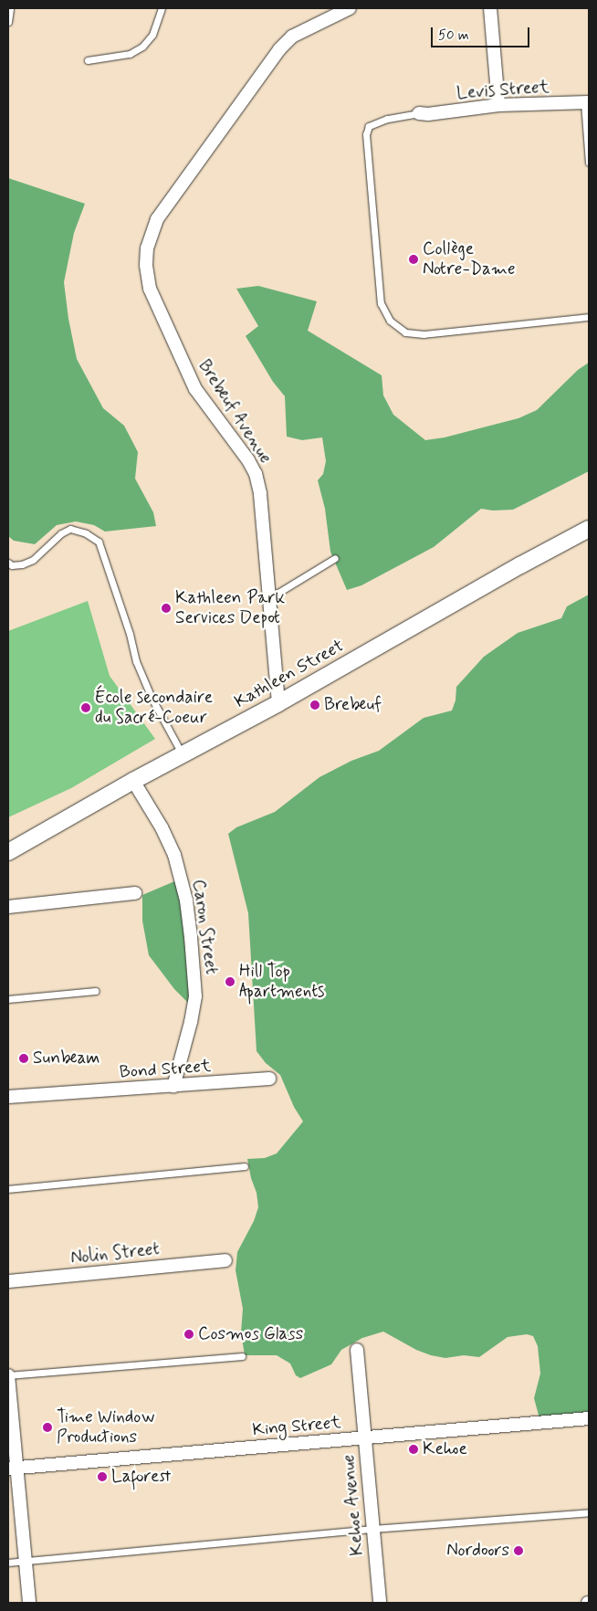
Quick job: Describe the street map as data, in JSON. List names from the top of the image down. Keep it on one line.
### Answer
{"streets":{"street":["Levis Street","Brebeuf Avenue","Kathleen Street","Caron Street","Bond Street","Nolin Street","King Street","Kehoe Avenue"]},"crossings":[["Brebeuf Avenue","Kathleen Street"],["Kathleen Street","Caron Street"],["Caron Street","Bond Street"],["King Street","Kehoe Avenue"]],"places":["Collège Notre-Dame","Kathleen Park Services Depot","Brebeuf","École secondaire du Sacré-Coeur","Hill Top Apartments","Sunbeam","Cosmos Glass","Time Window Productions","Kehoe","Laforest","Nordoors"],"scale_bar":"50 m"}
